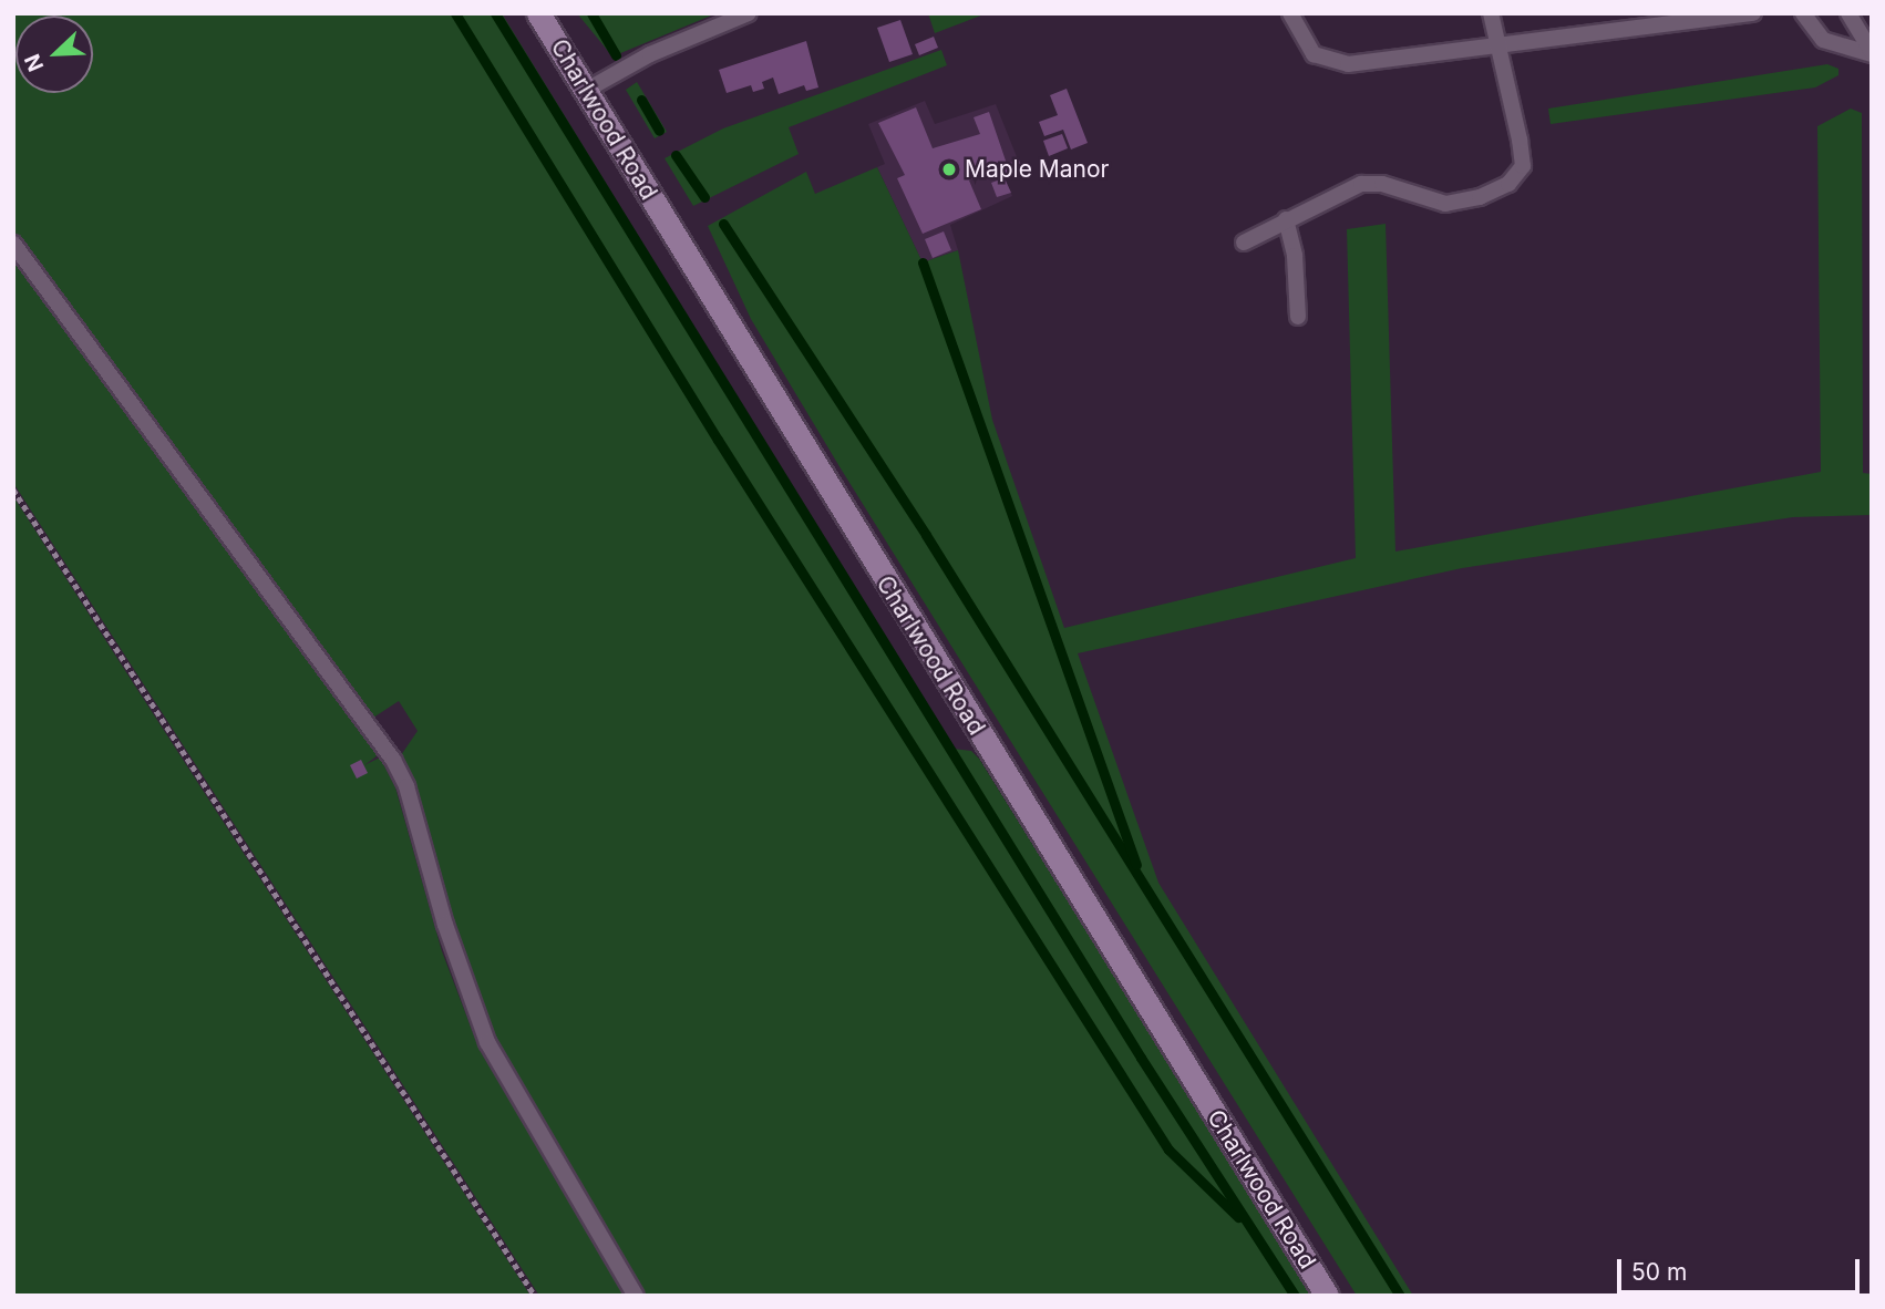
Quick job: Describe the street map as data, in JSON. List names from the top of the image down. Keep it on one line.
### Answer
{"streets":{"street":["Charlwood Road"]},"places":["Maple Manor"],"scale_bar":"50 m","north":"bottom left"}
